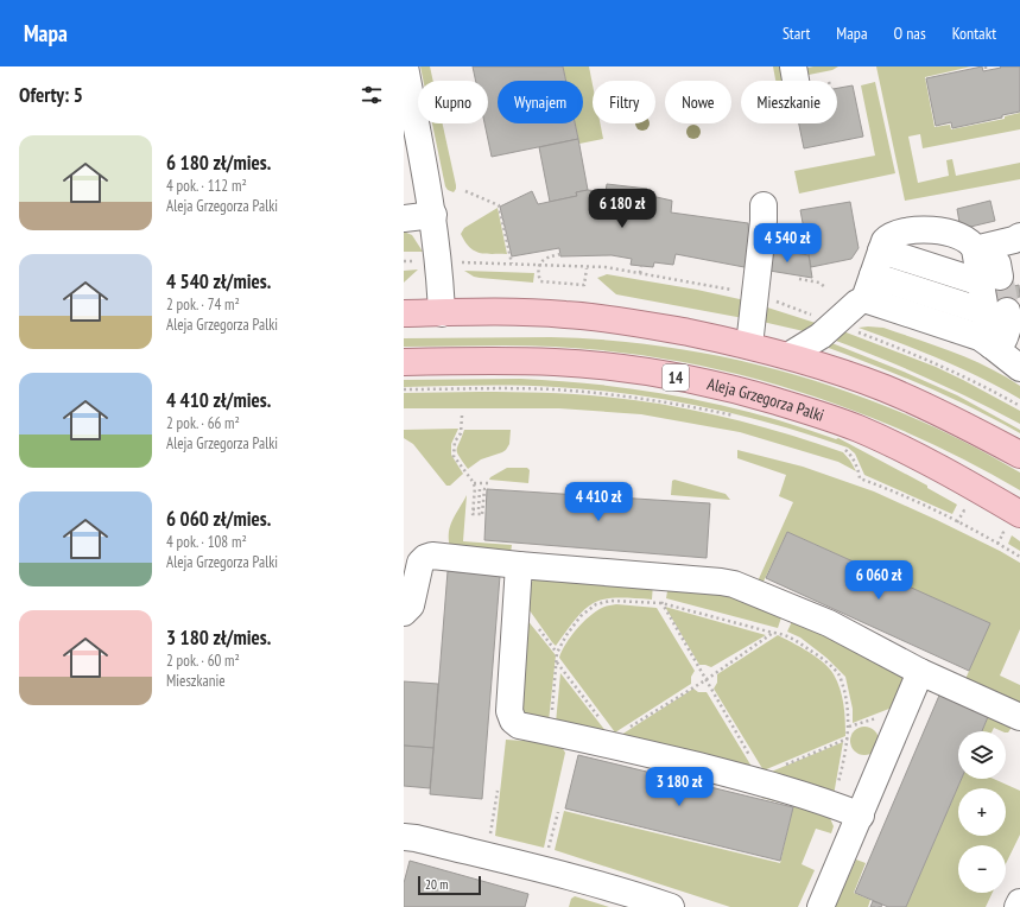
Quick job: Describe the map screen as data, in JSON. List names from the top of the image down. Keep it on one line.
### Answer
{"streets":{"main road":["14","Aleja Grzegorza Palki"]},"scale_bar":"20 m","page":{"header":"Mapa","nav":["Start","Mapa","O nas","Kontakt"],"heading":"Oferty: 5","chip":["Kupno","Wynajem","Filtry","Nowe","Mieszkanie"],"list":[{"name":"6 180 zł/mies.","note":"4 pok. · 112 m² · Aleja Grzegorza Palki"},{"name":"4 540 zł/mies.","note":"2 pok. · 74 m² · Aleja Grzegorza Palki"},{"name":"4 410 zł/mies.","note":"2 pok. · 66 m² · Aleja Grzegorza Palki"},{"name":"6 060 zł/mies.","note":"4 pok. · 108 m² · Aleja Grzegorza Palki"},{"name":"3 180 zł/mies.","note":"2 pok. · 60 m² · Mieszkanie"}],"price":["6 180 zł","4 540 zł","4 410 zł","6 060 zł","3 180 zł"],"map_buttons":["+","−"],"scale":"20 m"}}
